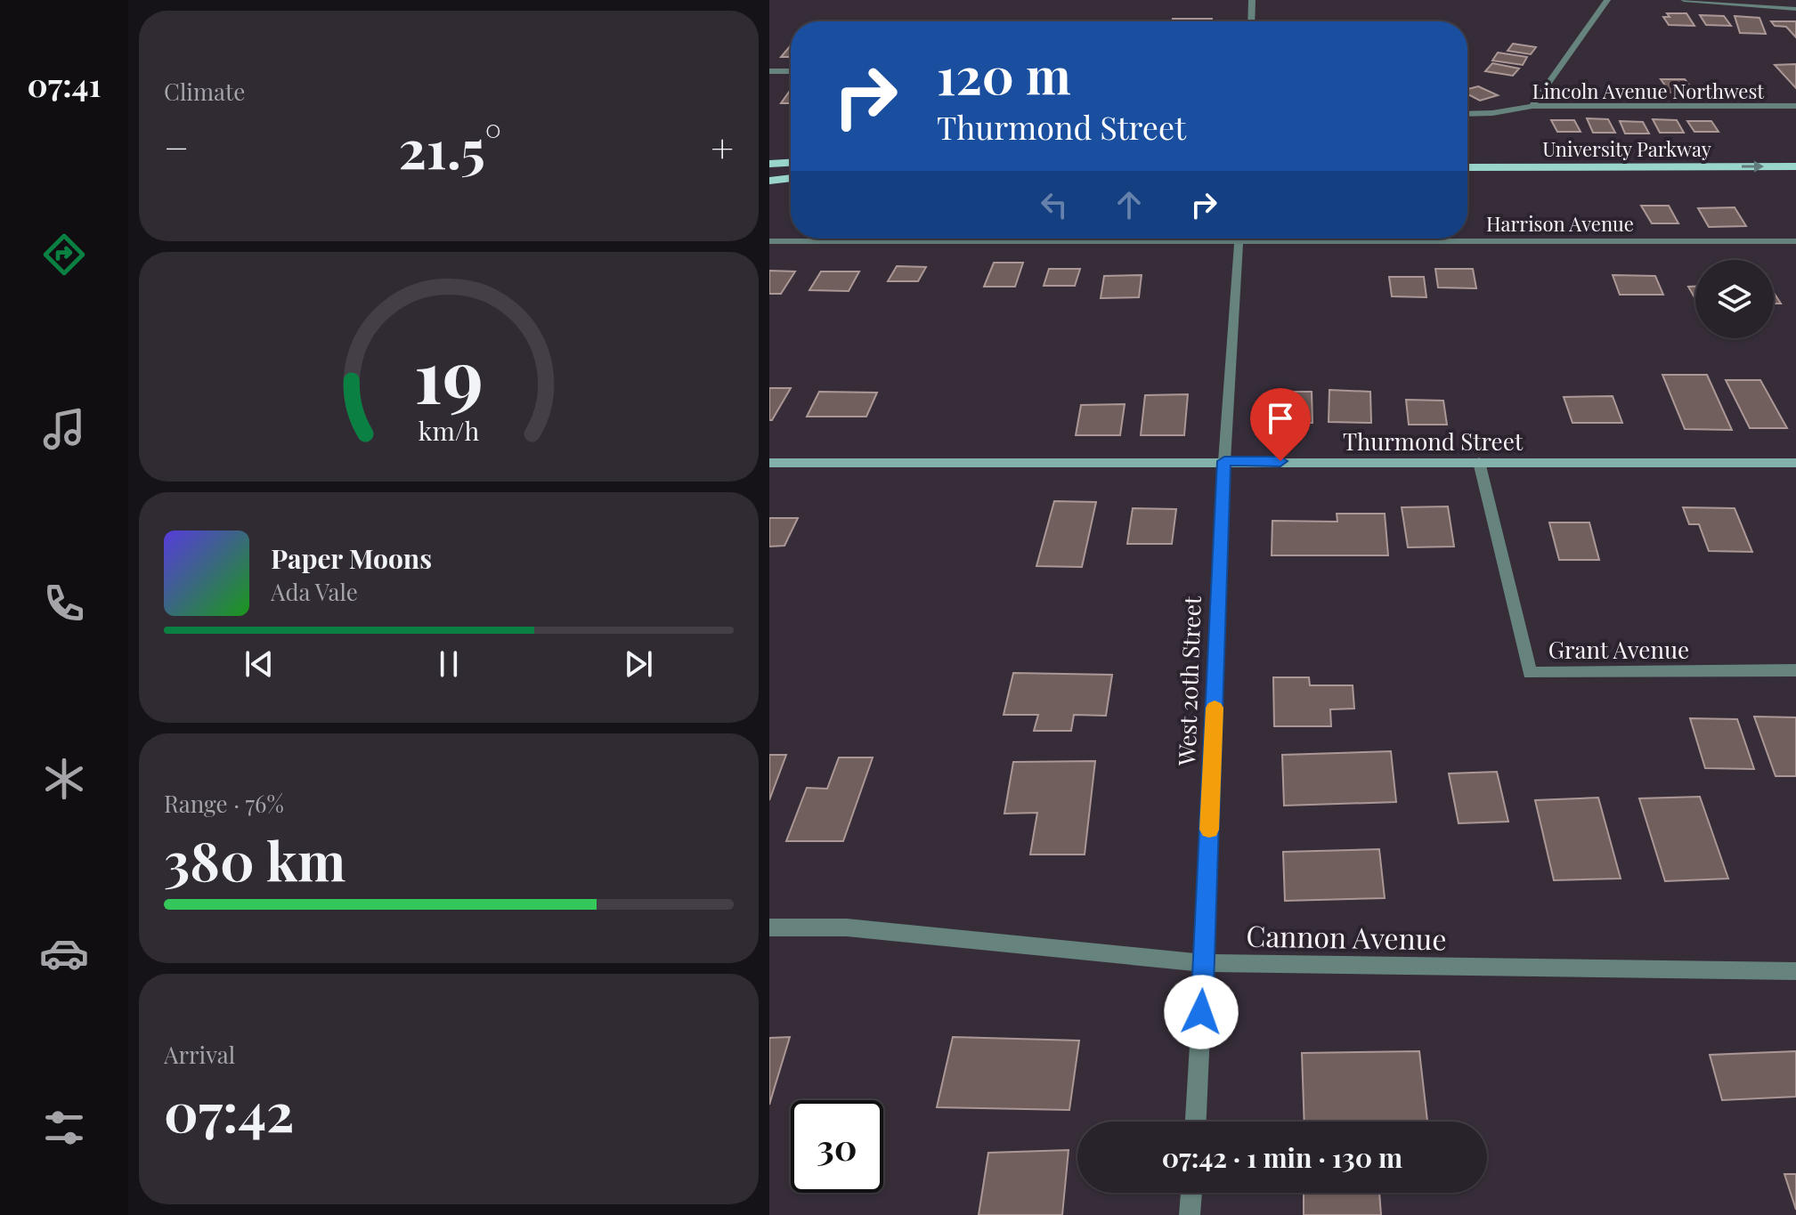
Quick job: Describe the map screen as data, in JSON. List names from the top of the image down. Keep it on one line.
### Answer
{"streets":{"main road":["University Parkway"],"street":["Lincoln Avenue Northwest","Harrison Avenue","Thurmond Street","Grant Avenue","West 20th Street","Cannon Avenue"]},"crossings":[["Thurmond Street","Grant Avenue"],["Thurmond Street","West 20th Street"],["West 20th Street","Cannon Avenue"]],"page":{"tabs":"07:41","tile":["Climate",["Range · 76%","380 km"],["Arrival","07:42"]],"turn":["120 m","Thurmond Street"],"heat":["−","21.5°","+"],"song":["Paper Moons","Ada Vale"],"limit":"30","trip":"07:42 · 1 min · 130 m","gauge":["19","km/h"]}}
